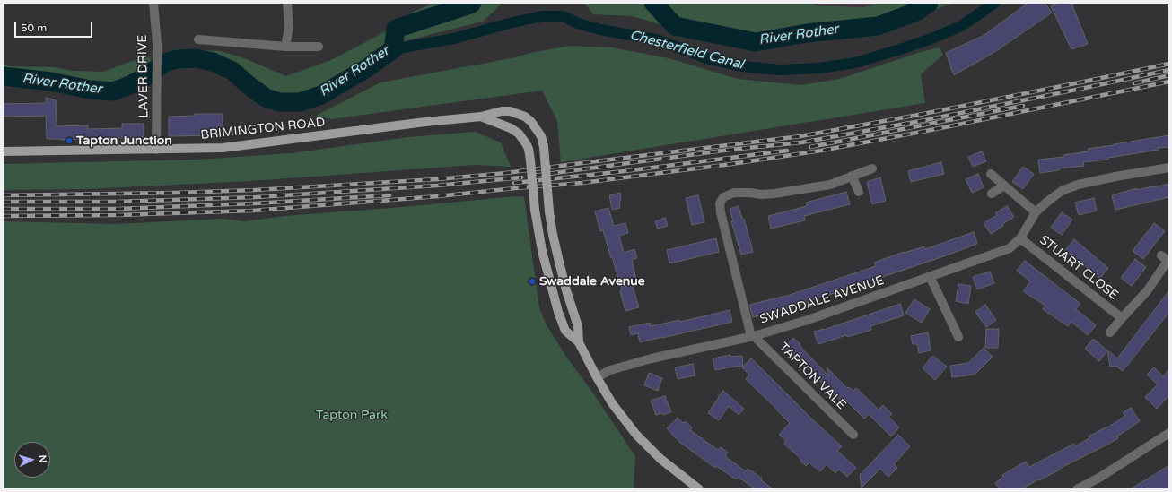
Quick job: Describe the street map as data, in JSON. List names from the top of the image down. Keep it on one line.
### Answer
{"streets":{"main road":["BRIMINGTON ROAD"],"street":["LAVER DRIVE","STUART CLOSE","SWADDALE AVENUE","TAPTON VALE"]},"crossings":[["LAVER DRIVE","BRIMINGTON ROAD"],["BRIMINGTON ROAD","SWADDALE AVENUE"],["STUART CLOSE","SWADDALE AVENUE"],["SWADDALE AVENUE","TAPTON VALE"]],"water":["River Rother","Chesterfield Canal"],"parks":["Tapton Park"],"places":["Tapton Junction","Swaddale Avenue"],"scale_bar":"50 m","north":"right"}
